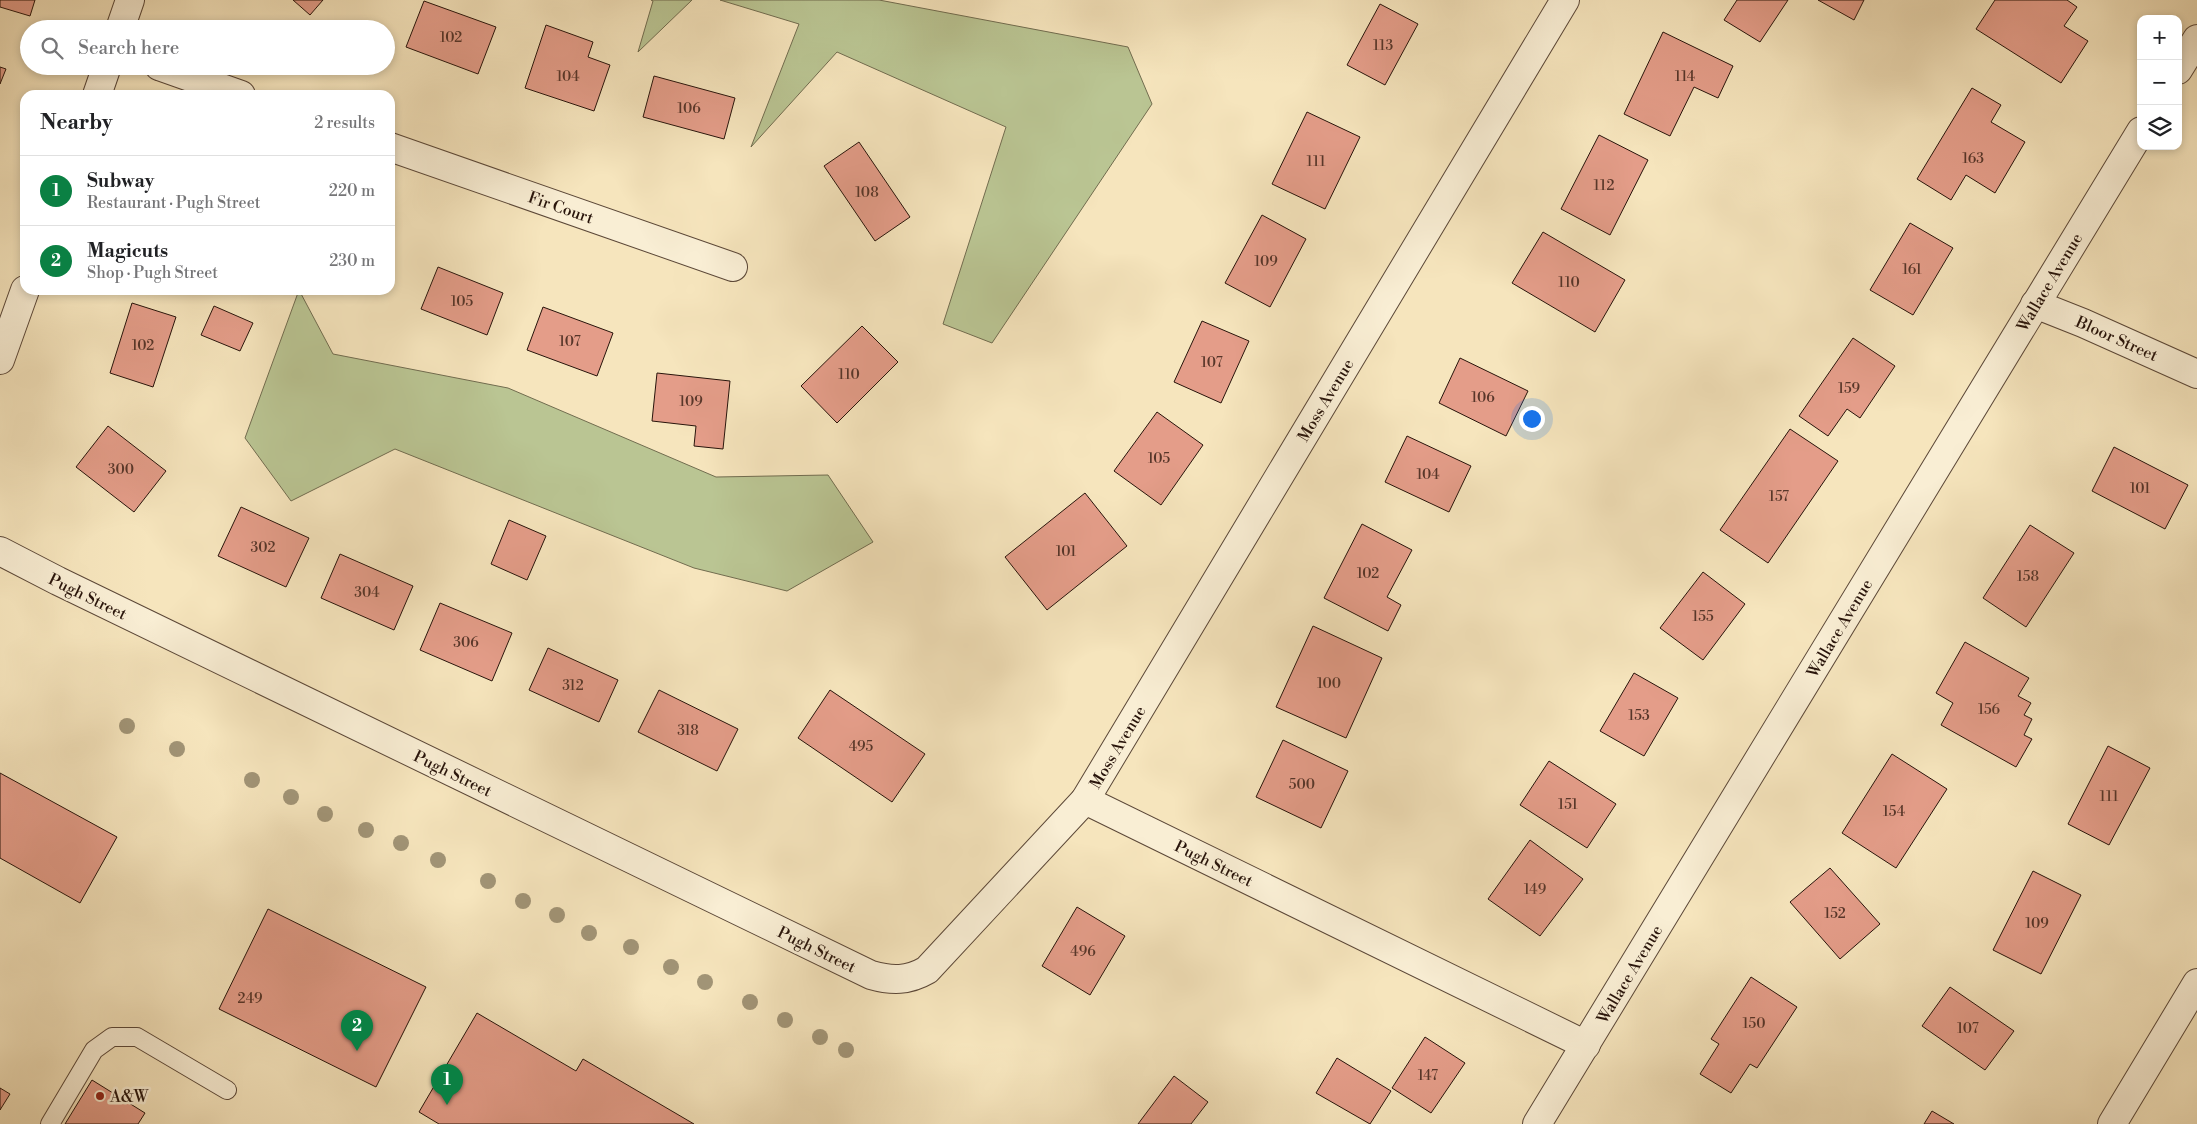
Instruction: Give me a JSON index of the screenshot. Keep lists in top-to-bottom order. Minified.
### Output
{"streets":{"street":["Fir Court","Wallace Avenue","Bloor Street","Moss Avenue","Pugh Street"]},"crossings":[["Wallace Avenue","Bloor Street"],["Wallace Avenue","Pugh Street"],["Moss Avenue","Pugh Street"]],"places":["A&W"],"house_numbers":["102","113","104","114","106","163","111","112","108","109","161","110","105","107","102","107","110","159","106","109","105","300","104","101","157","302","101","102","158","304","155","306","100","312","156","153","318","495","500","111","151","154","149","152","109","496","249","150","107","147"],"page":{"map_buttons":["+","−"],"search":"Search here","heading":["Nearby","2 results"],"list":[{"mark":"1","name":"Subway","note":"Restaurant · Pugh Street","value":"220 m"},{"mark":"2","name":"Magicuts","note":"Shop · Pugh Street","value":"230 m"}],"pins":["2","1"]}}
